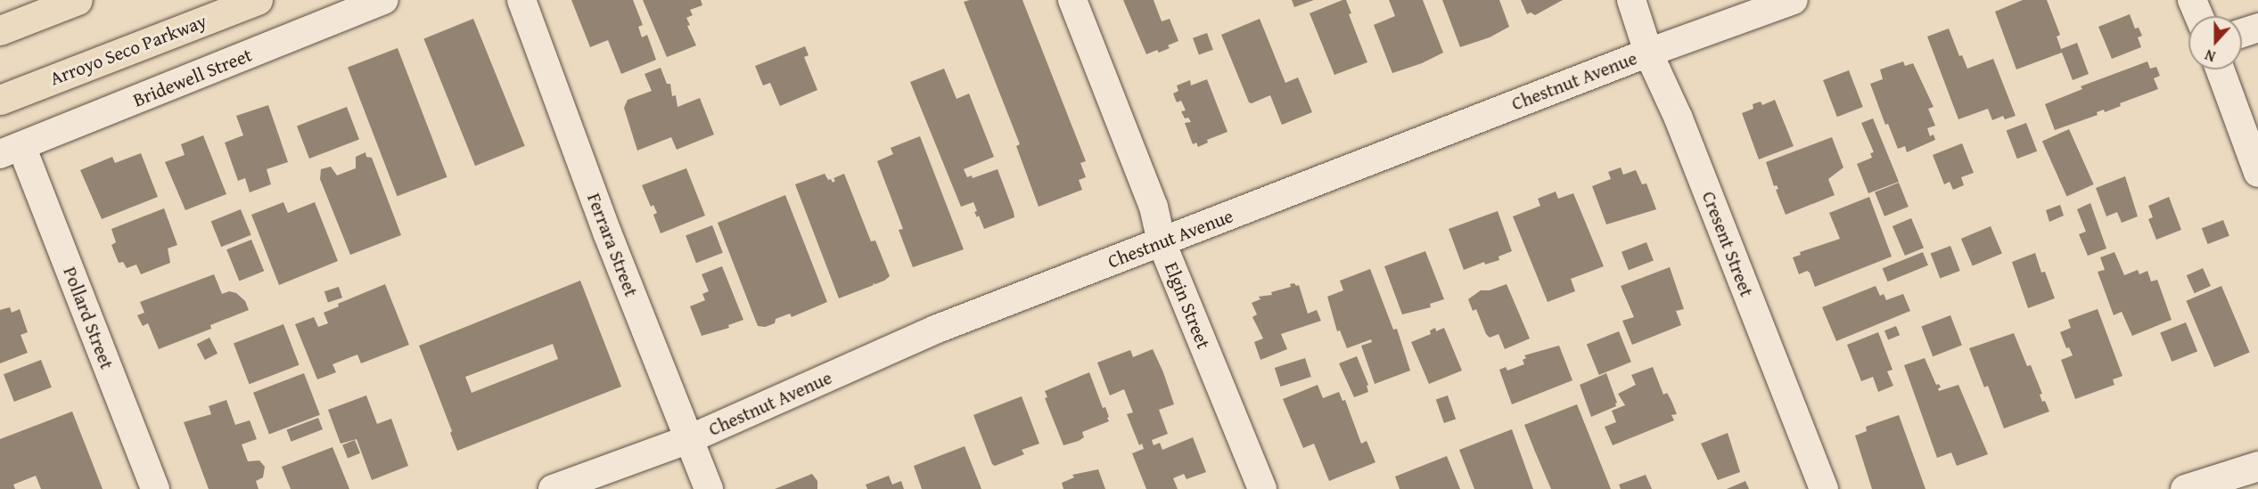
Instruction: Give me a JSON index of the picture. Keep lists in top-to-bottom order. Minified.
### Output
{"streets":{"highway":["Arroyo Seco Parkway"],"street":["Bridewell Street","Chestnut Avenue","Cresent Street","Ferrara Street","Elgin Street","Pollard Street"]},"crossings":[["Bridewell Street","Pollard Street"],["Chestnut Avenue","Cresent Street"],["Chestnut Avenue","Ferrara Street"],["Chestnut Avenue","Elgin Street"]],"north":"bottom"}
